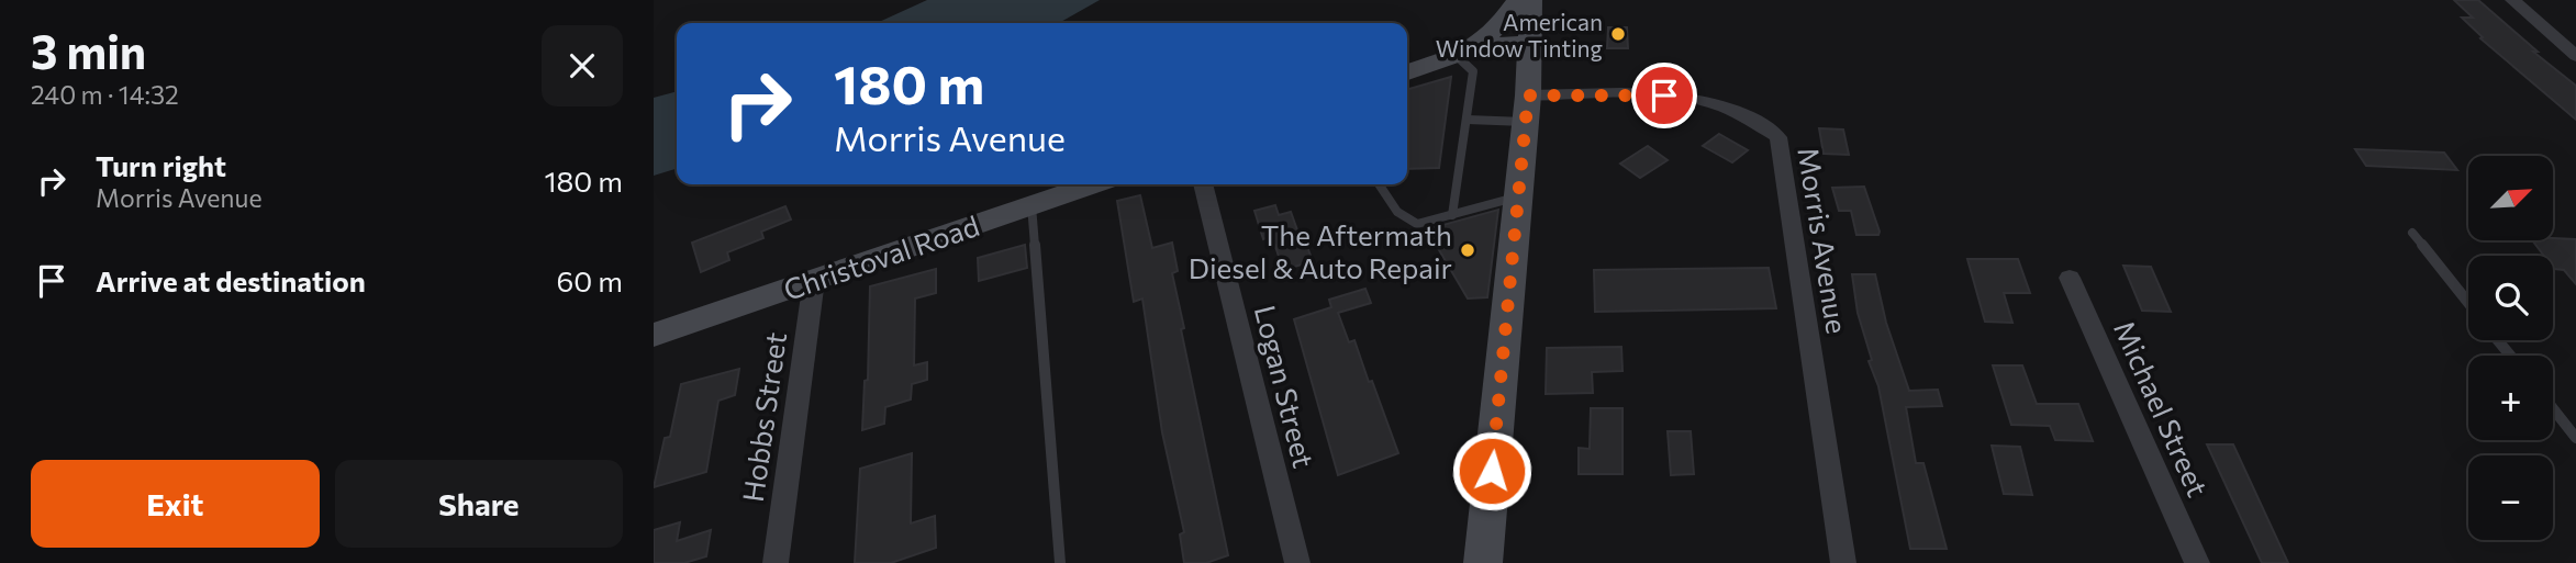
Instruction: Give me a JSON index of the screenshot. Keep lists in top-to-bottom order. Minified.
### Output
{"streets":{"main road":["Christoval Road"],"street":["Morris Avenue","Logan Street","Michael Street","Hobbs Street"]},"crossings":[["Christoval Road","Hobbs Street"]],"places":["American Window Tinting","The Aftermath Diesel & Auto Repair"],"north":"top right","page":{"heading":["3 min","240 m · 14:32"],"turn":["180 m","Morris Avenue"],"list":[{"name":"Turn right","note":"Morris Avenue","value":"180 m"},{"name":"Arrive at destination","value":"60 m"}],"map_buttons":["+","−"],"buttons":["Exit","Share"]}}
